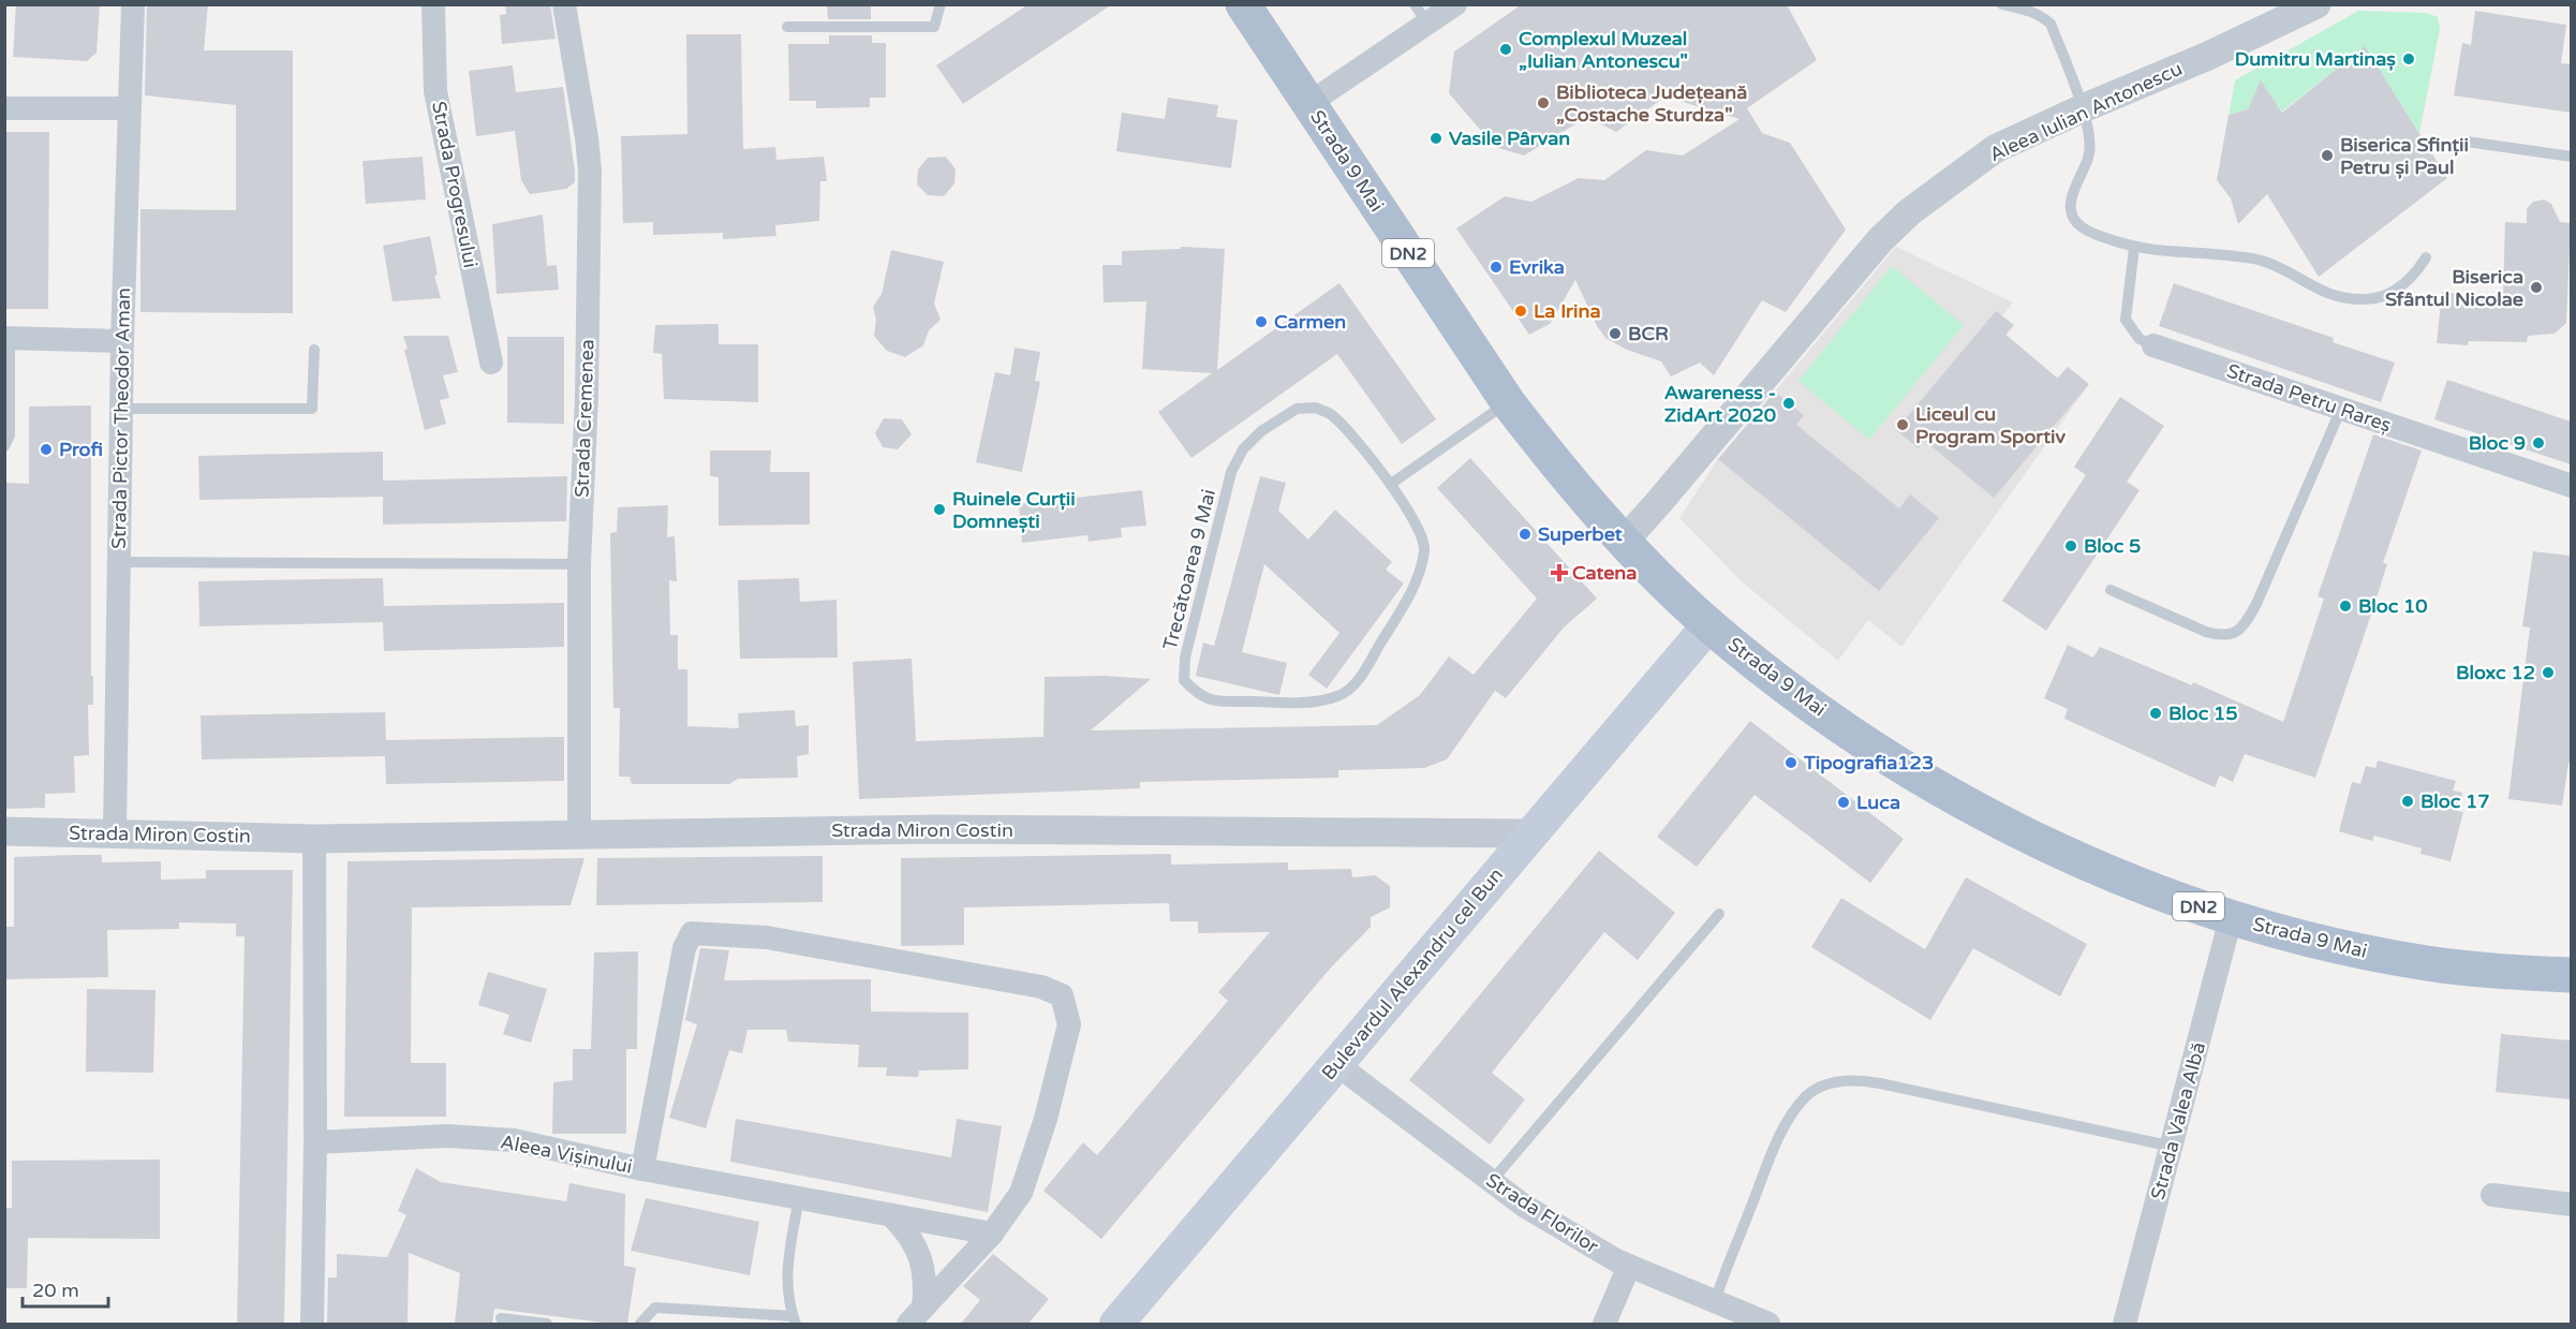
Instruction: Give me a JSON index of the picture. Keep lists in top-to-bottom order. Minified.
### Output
{"streets":{"main road":["Strada 9 Mai","DN2","Bulevardul Alexandru cel Bun"],"street":["Aleea Iulian Antonescu","Strada Progresului","Strada Petru Rareș","Strada Pictor Theodor Aman","Strada Cremenea","Strada Miron Costin","Strada Valea Albă","Aleea Vișinului","Strada Florilor"],"lane":["Trecătoarea 9 Mai"]},"crossings":[["Aleea Iulian Antonescu","Strada 9 Mai"],["Strada 9 Mai","Bulevardul Alexandru cel Bun"],["Strada 9 Mai","Strada Valea Albă"],["Strada Pictor Theodor Aman","Strada Miron Costin"],["Strada Cremenea","Strada Miron Costin"],["Strada Miron Costin","Bulevardul Alexandru cel Bun"],["Bulevardul Alexandru cel Bun","Strada Florilor"]],"places":{"other":["Complexul Muzeal „Iulian Antonescu\"","Dumitru Martinaș","Biblioteca Județeană „Costache Sturdza\"","Vasile Pârvan","Biserica Sfinții Petru și Paul","Evrika","Biserica Sfântul Nicolae","La Irina","Carmen","BCR","Awareness - ZidArt 2020","Liceul cu Program Sportiv","Bloc 9","Profi","Ruinele Curții Domnești","Superbet","Bloc 5","Bloc 10","Bloxc 12","Bloc 15","Tipografia123","Bloc 17","Luca"],"health":["Catena"]},"scale_bar":"20 m"}
